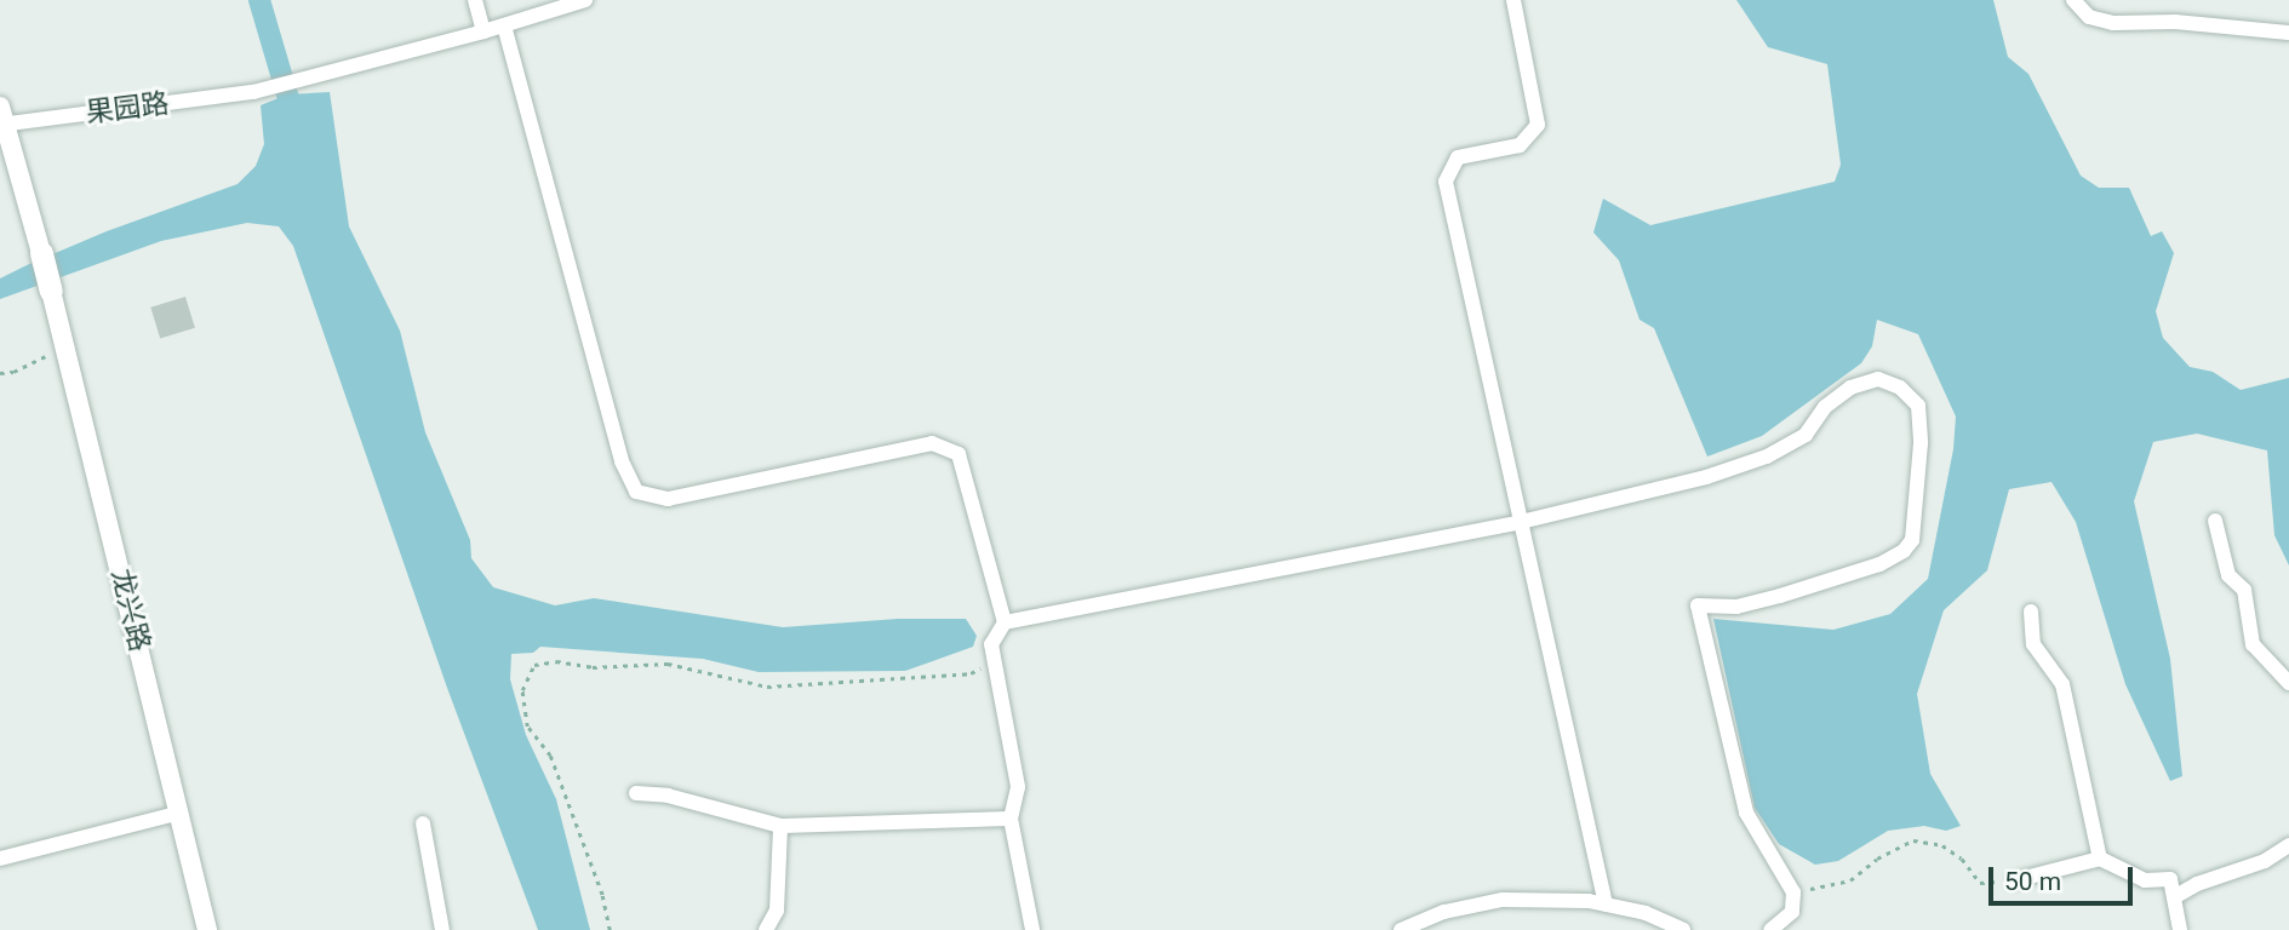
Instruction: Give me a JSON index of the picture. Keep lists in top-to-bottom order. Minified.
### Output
{"streets":{"street":["果园路","龙兴路"]},"scale_bar":"50 m"}
